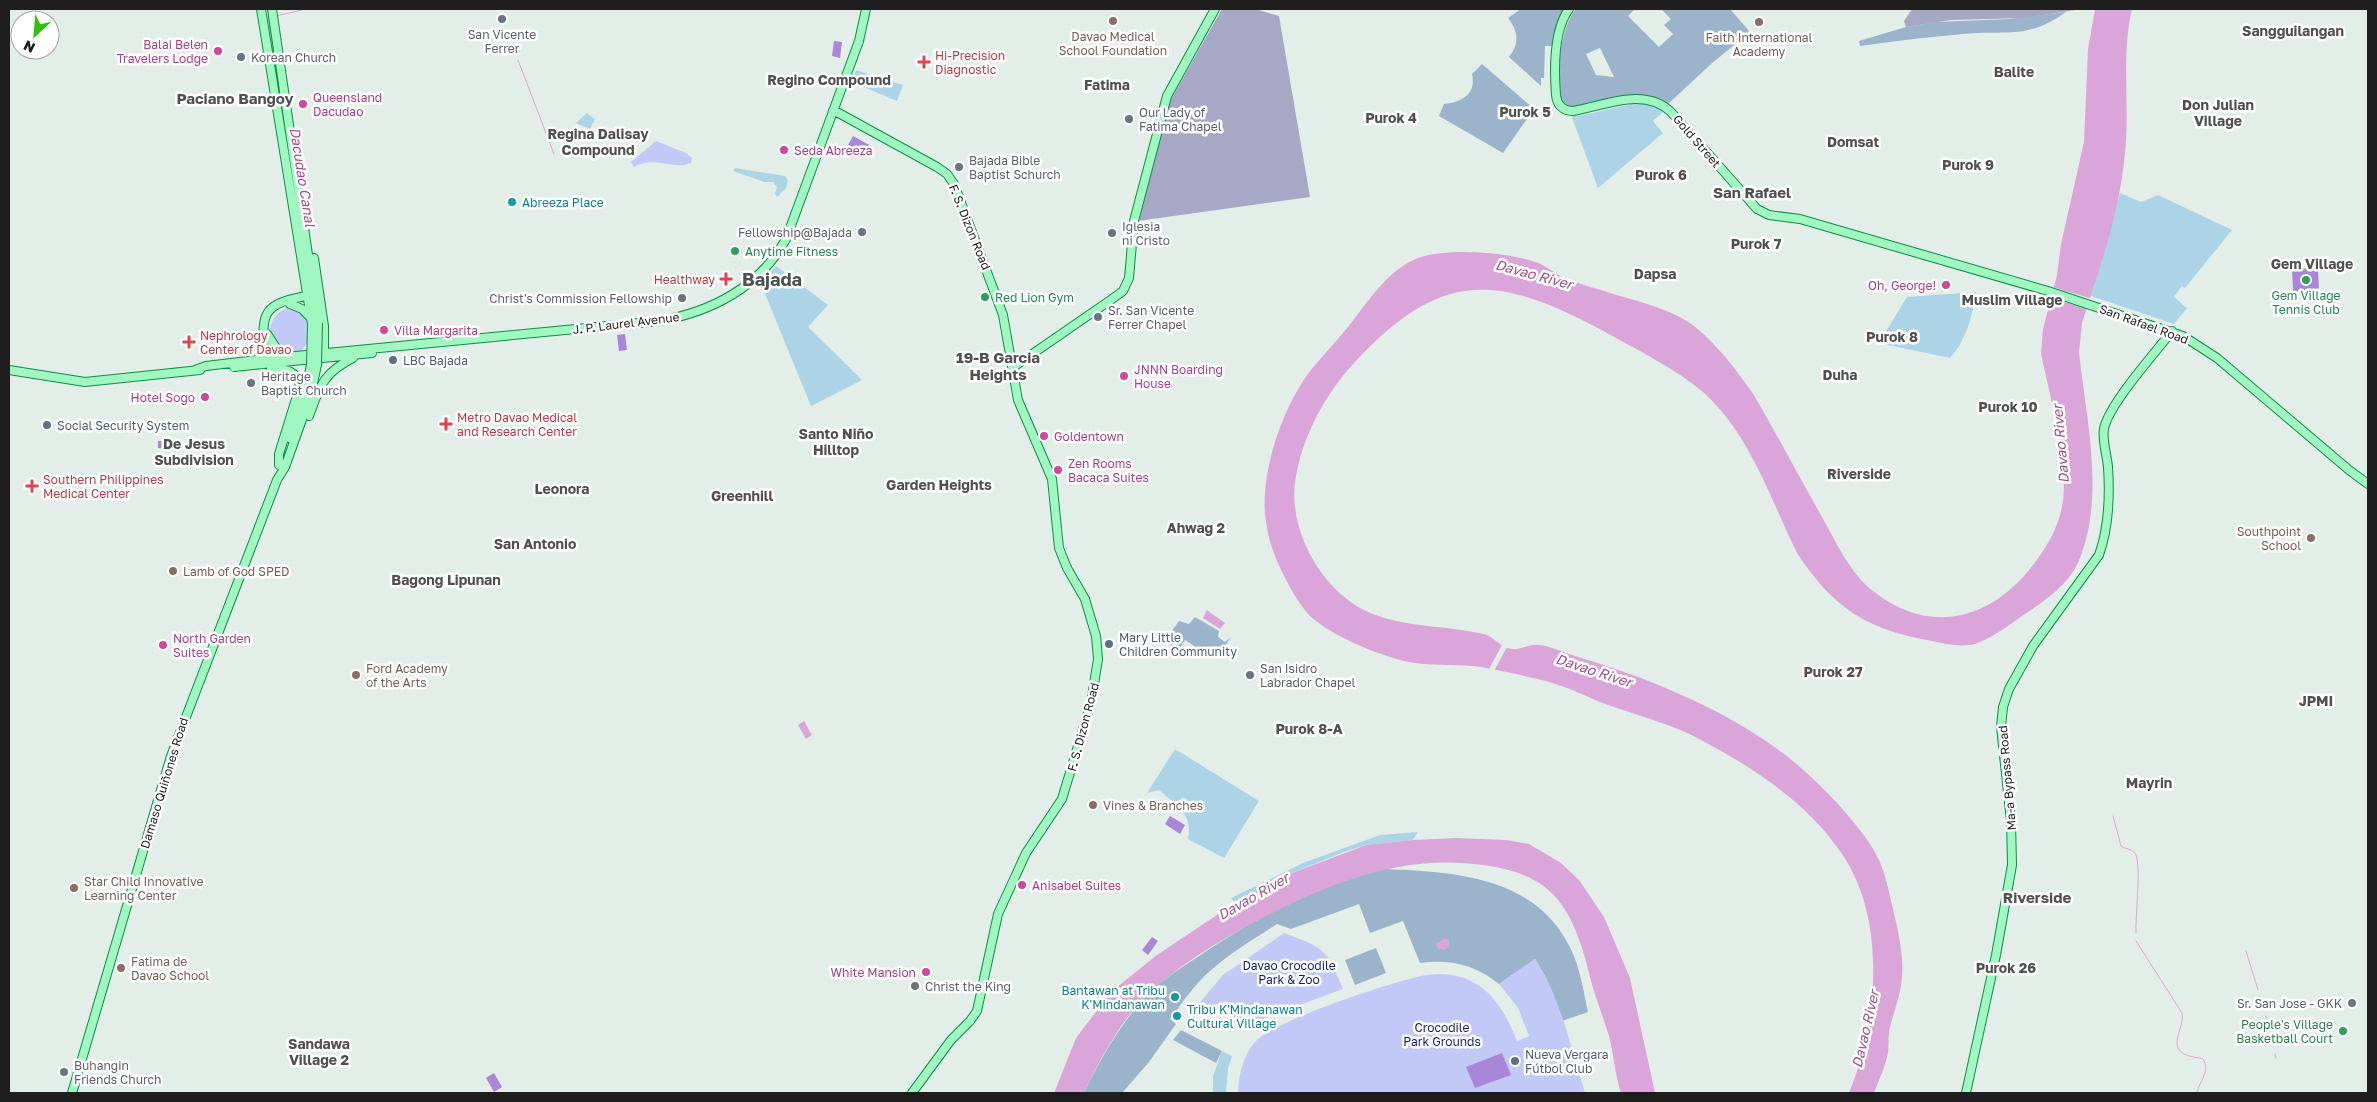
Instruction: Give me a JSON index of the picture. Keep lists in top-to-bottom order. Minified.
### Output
{"streets":{"main road":["Gold Street","F. S. Dizon Road","J. P. Laurel Avenue","San Rafael Road","Ma-a Bypass Road","Damaso Quiñones Road"]},"crossings":[["Gold Street","San Rafael Road"],["F. S. Dizon Road","J. P. Laurel Avenue"],["San Rafael Road","Ma-a Bypass Road"]],"districts":["Sangguilangan","Balite","Regino Compound","Fatima","Paciano Bangoy","Don Julian Village","Purok 5","Purok 4","Regina Dalisay Compound","Domsat","Purok 9","Purok 6","San Rafael","Purok 7","Gem Village","Dapsa","Bajada","Muslim Village","Purok 8","19-B Garcia Heights","Duha","Purok 10","Santo Niño Hilltop","De Jesus Subdivision","Riverside","Garden Heights","Leonora","Greenhill","Ahwag 2","San Antonio","Bagong Lipunan","Purok 27","JPMI","Purok 8-A","Mayrin","Riverside","Purok 26","Sandawa Village 2"],"water":["Dacudao Canal","Davao River"],"parks":["Davao Crocodile Park & Zoo","Crocodile Park Grounds"],"places":{"other":["San Vicente Ferrer","Davao Medical School Foundation","Faith International Academy","Balai Belen Travelers Lodge","Korean Church","Queensland Dacudao","Our Lady of Fatima Chapel","Seda Abreeza","Bajada Bible Baptist Schurch","Abreeza Place","Fellowship@Bajada","Iglesia ni Cristo","Anytime Fitness","Gem Village Tennis Club","Oh, George!","Red Lion Gym","Christ's Commission Fellowship","Sr. San Vicente Ferrer Chapel","Villa Margarita","LBC Bajada","JNNN Boarding House","Heritage Baptist Church","Hotel Sogo","Social Security System","Goldentown","Zen Rooms Bacaca Suites","Southpoint School","Lamb of God SPED","Mary Little Children Community","North Garden Suites","Ford Academy of the Arts","San Isidro Labrador Chapel","Vines & Branches","Anisabel Suites","Star Child Innovative Learning Center","Fatima de Davao School","White Mansion","Christ the King","Bantawan at Tribu K'Mindanawan","Sr. San Jose - GKK","Tribu K'Mindanawan Cultural Village","People's Village Basketball Court","Nueva Vergara Fútbol Club","Buhangin Friends Church"],"health":["Hi-Precision Diagnostic","Healthway","Nephrology Center of Davao","Metro Davao Medical and Research Center","Southern Philippines Medical Center"]},"north":"bottom left"}
